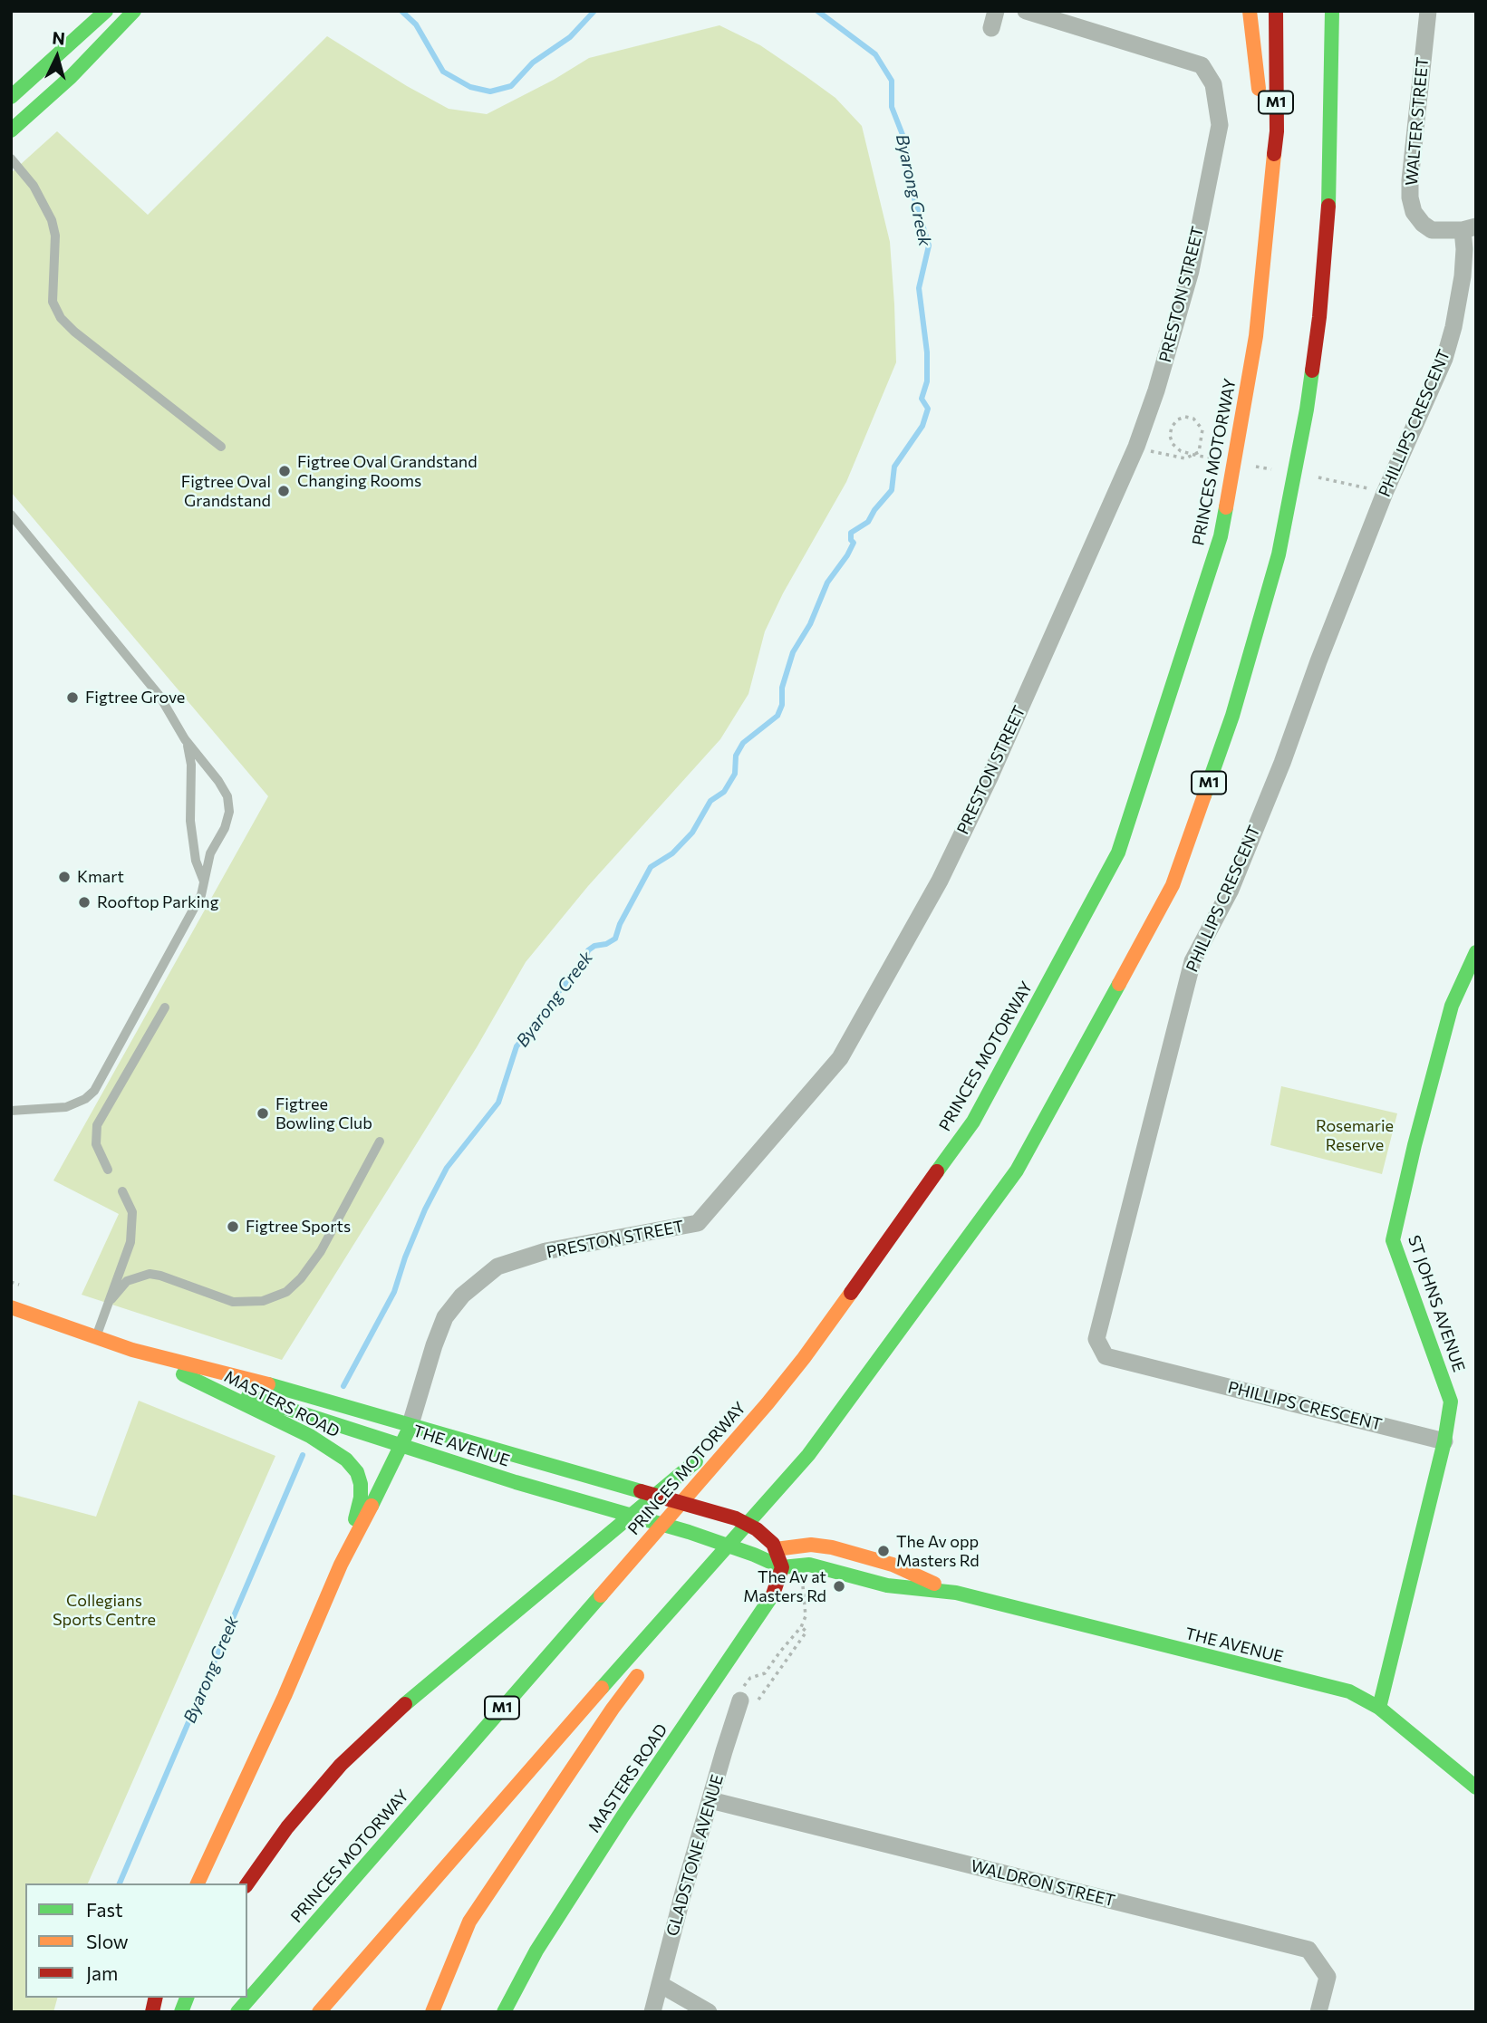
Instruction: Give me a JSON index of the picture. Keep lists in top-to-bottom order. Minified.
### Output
{"streets":{"main road":["M1","PRINCES MOTORWAY","ST JOHNS AVENUE","MASTERS ROAD","THE AVENUE"],"street":["WALTER STREET","PRESTON STREET","PHILLIPS CRESCENT","GLADSTONE AVENUE","WALDRON STREET"]},"crossings":[["WALTER STREET","PHILLIPS CRESCENT"],["PRESTON STREET","MASTERS ROAD"],["PRESTON STREET","THE AVENUE"],["PHILLIPS CRESCENT","ST JOHNS AVENUE"],["ST JOHNS AVENUE","THE AVENUE"],["MASTERS ROAD","THE AVENUE"],["GLADSTONE AVENUE","WALDRON STREET"]],"water":["Byarong Creek"],"parks":["Rosemarie Reserve","Collegians Sports Centre"],"places":["Figtree Oval Grandstand Changing Rooms","Figtree Oval Grandstand","Figtree Grove","Kmart","Rooftop Parking","Figtree Bowling Club","Figtree Sports","The Av opp Masters Rd","The Av at Masters Rd"],"legend":["Fast","Slow","Jam"],"north":"top"}
